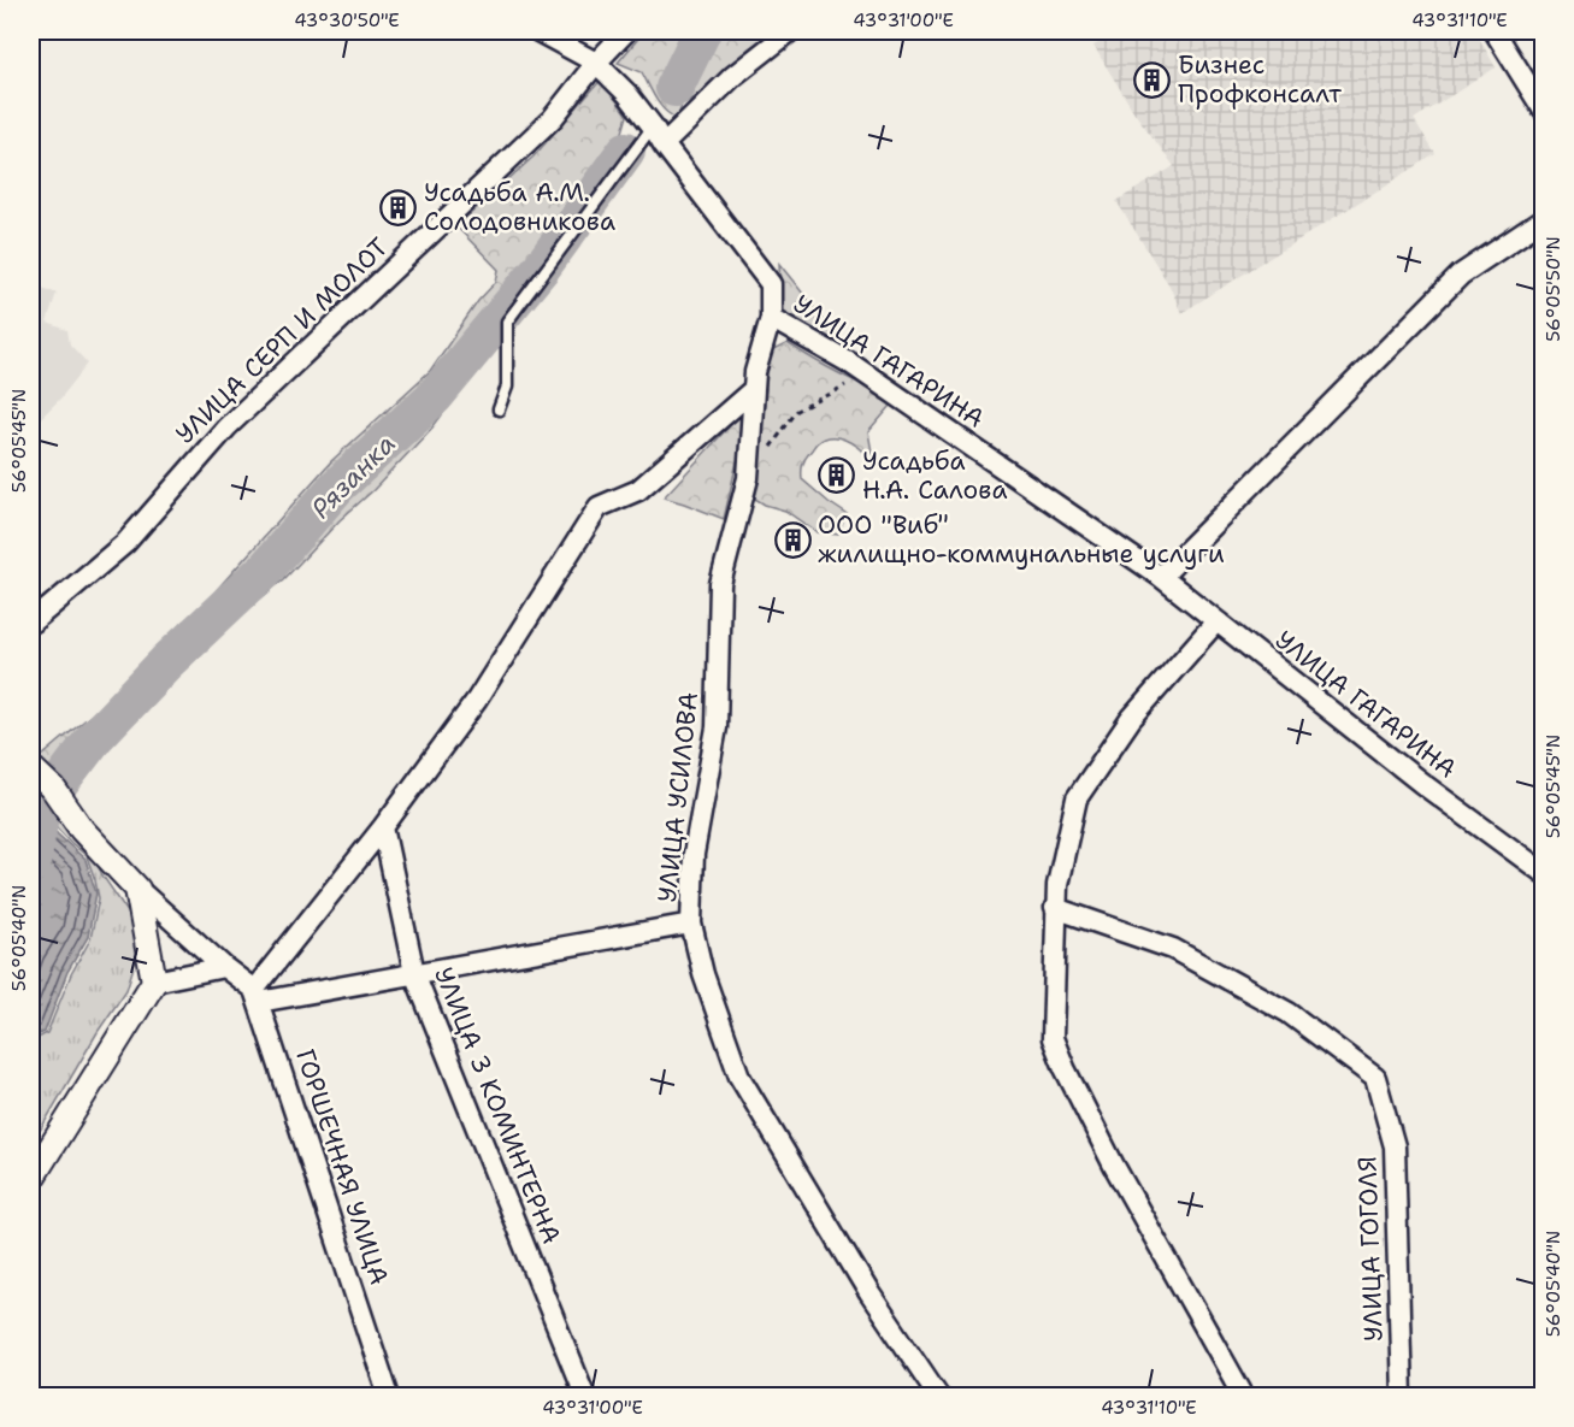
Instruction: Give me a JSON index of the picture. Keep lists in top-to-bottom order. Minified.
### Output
{"streets":{"street":["УЛИЦА СЕРП И МОЛОТ","УЛИЦА ГАГАРИНА","УЛИЦА УСИЛОВА","УЛИЦА 3 КОМИНТЕРНА","ГОРШЕЧНАЯ УЛИЦА","УЛИЦА ГОГОЛЯ"]},"crossings":[["УЛИЦА СЕРП И МОЛОТ","УЛИЦА ГАГАРИНА"],["УЛИЦА ГАГАРИНА","УЛИЦА УСИЛОВА"]],"water":["Рязанка"],"places":{"building":["Бизнес Профконсалт","Усадьба А.М. Солодовникова","Усадьба Н.А. Салова","ООО \"Виб\" жилищно-коммунальные услуги"]},"coordinates":["43°30'50\"E","43°31'00\"E","43°31'10\"E","56°05'50\"N","56°05'45\"N","56°05'40\"N"]}
